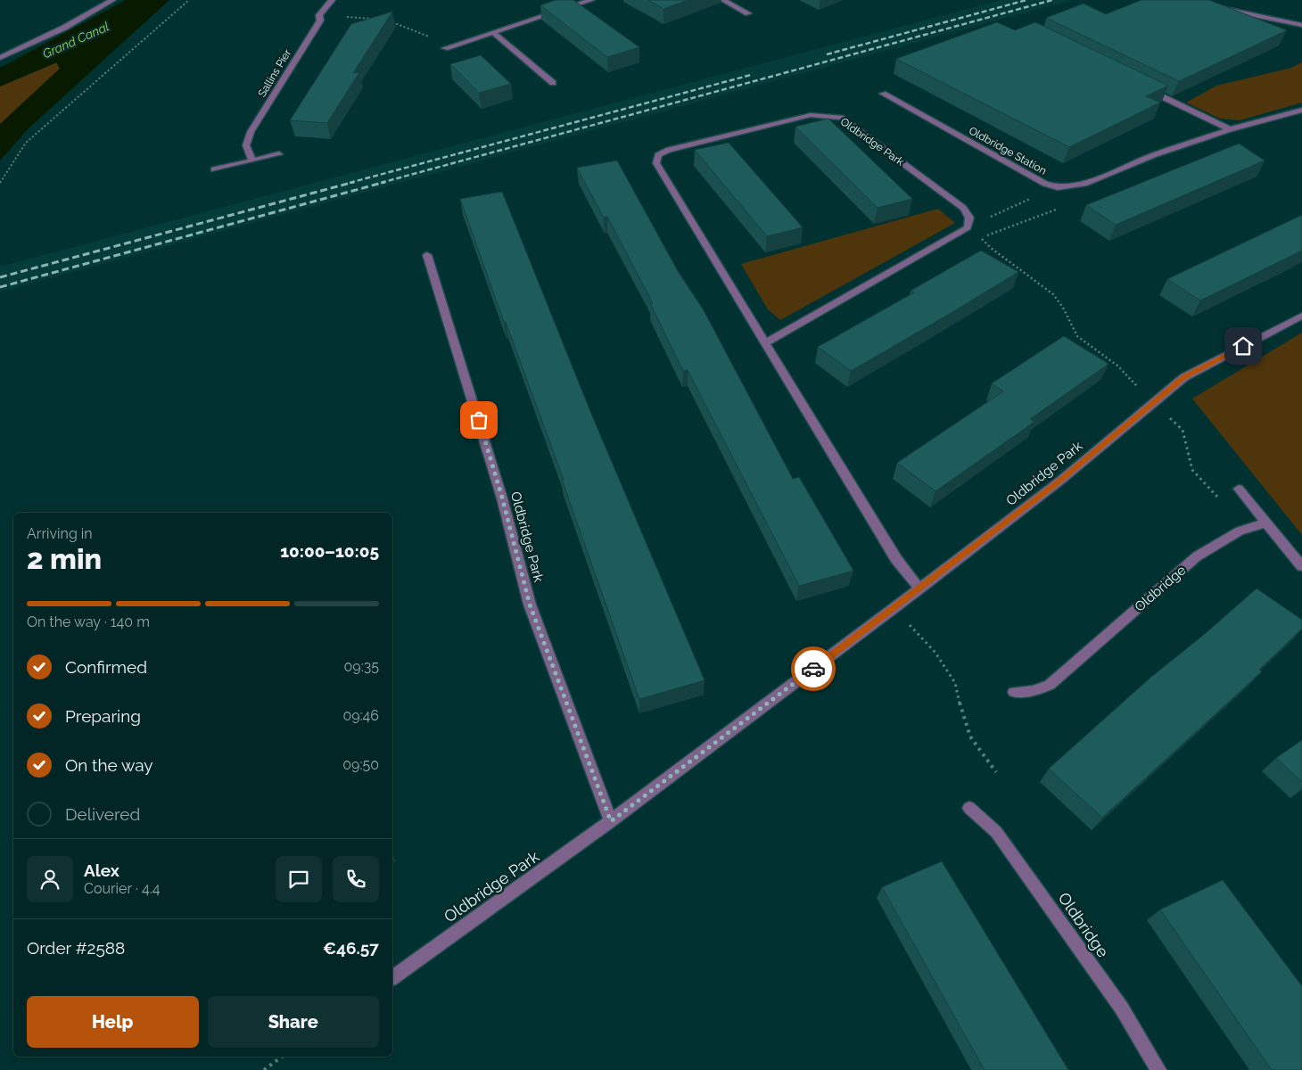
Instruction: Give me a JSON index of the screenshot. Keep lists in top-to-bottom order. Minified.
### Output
{"streets":{"street":["Sallins Pier","Oldbridge Park","Oldbridge Station","Oldbridge"]},"water":["Grand Canal"],"page":{"heading":["2 min","Arriving in","10:00–10:05"],"panel":["Alex","Courier · 4.4","Order #2588","€46.57"],"bar":"On the way · 140 m","list":[["Confirmed","09:35"],["Preparing","09:46"],["On the way","09:50"],"Delivered"],"buttons":["Help","Share"]}}
